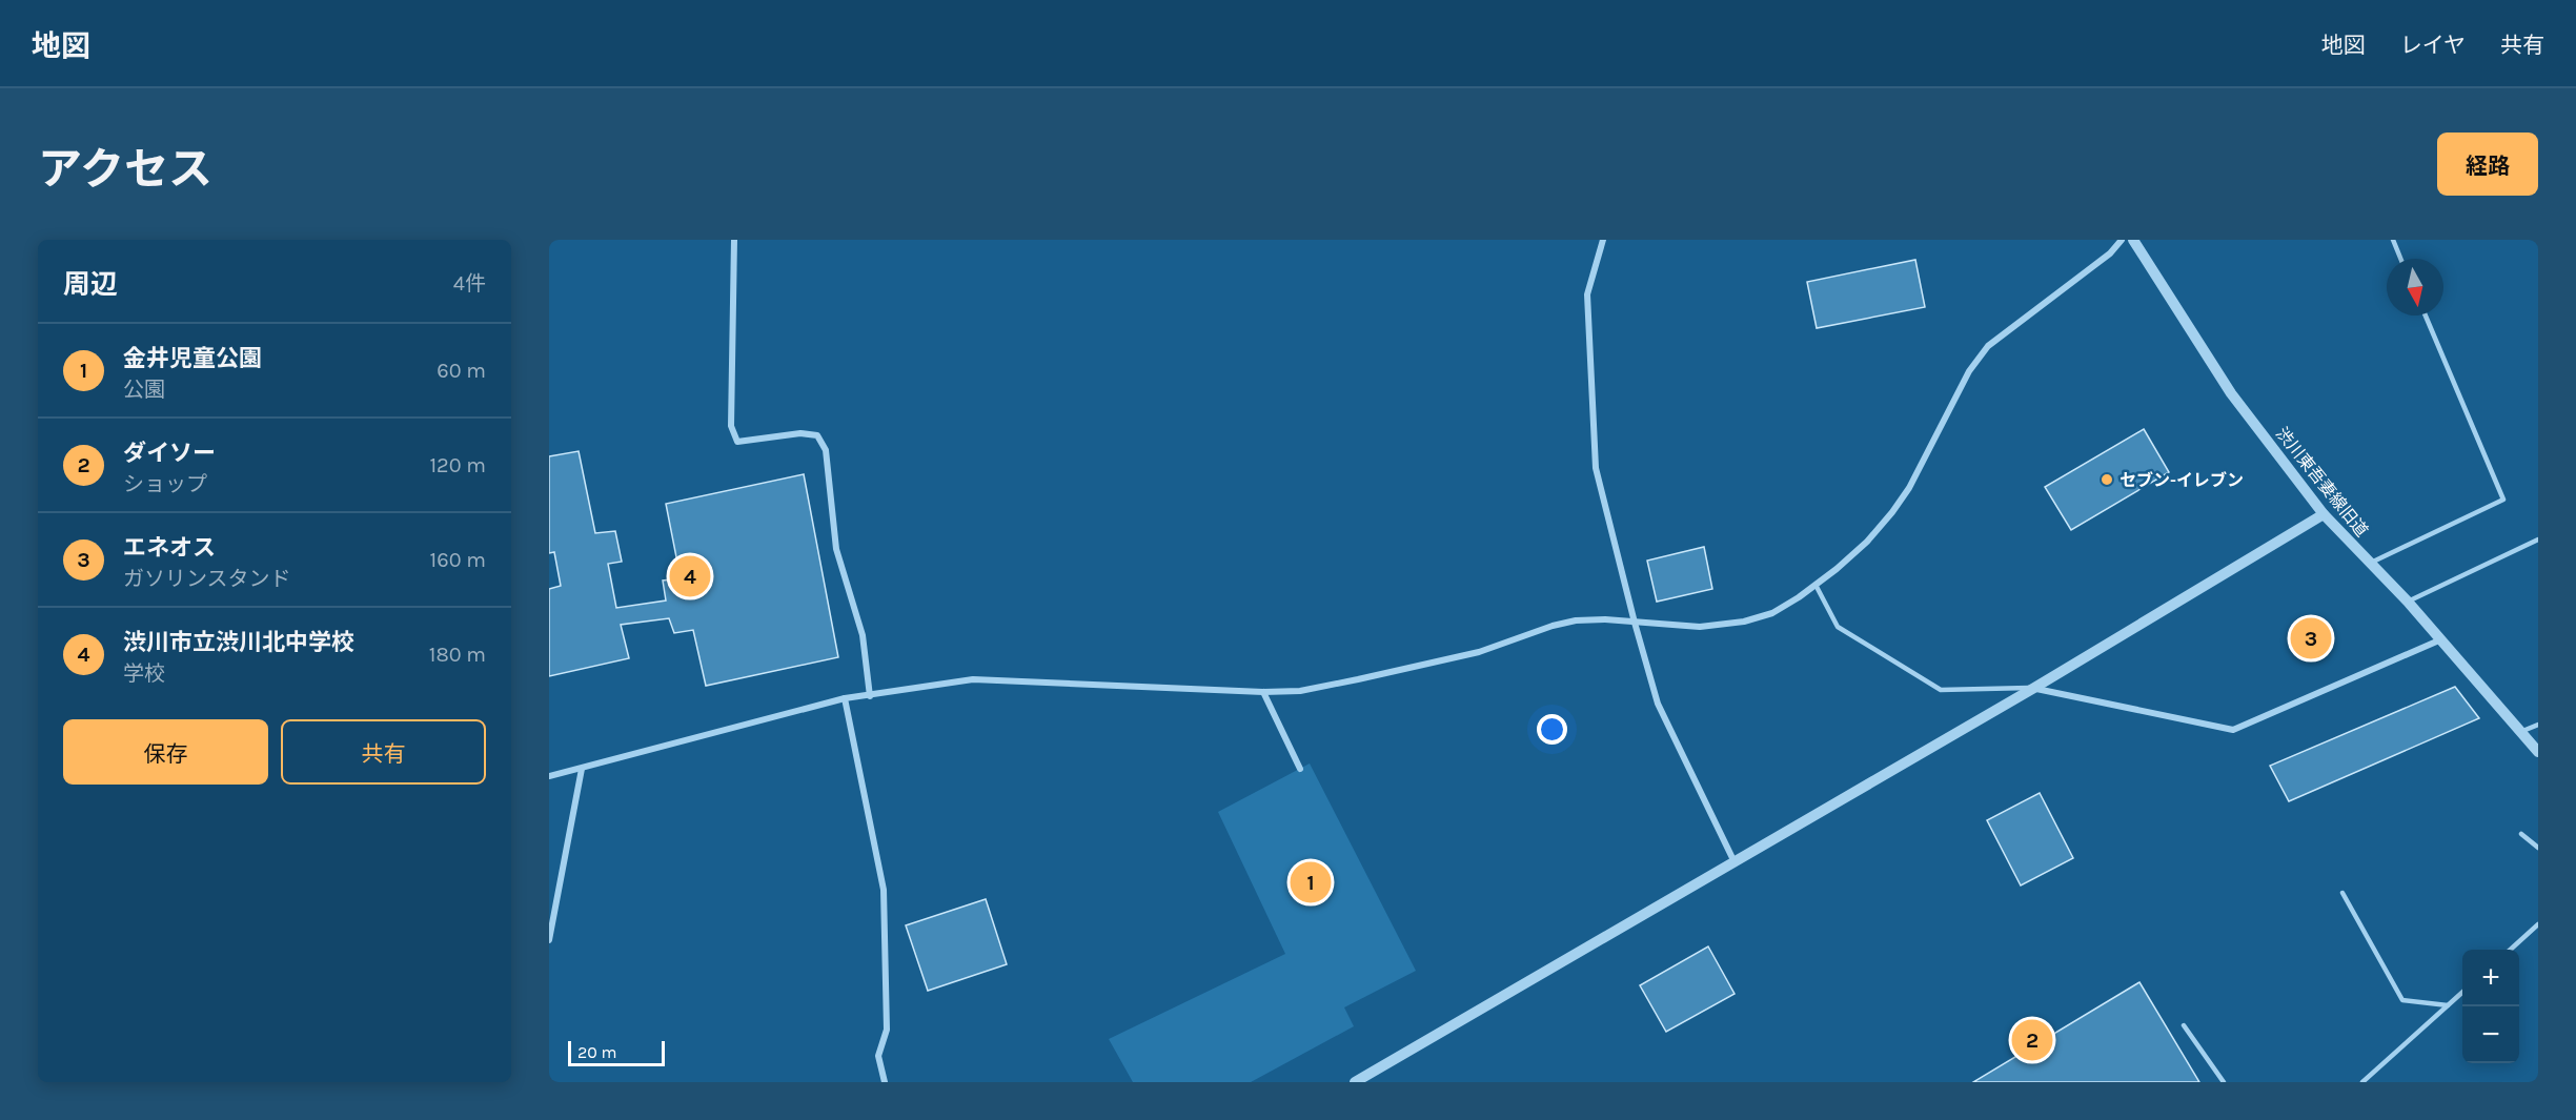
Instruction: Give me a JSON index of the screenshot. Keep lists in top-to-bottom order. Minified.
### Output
{"streets":{"street":["渋川東吾妻線旧道"]},"places":["セブン-イレブン"],"scale_bar":"20 m","north":"bottom","page":{"header":"地図","nav":["地図","レイヤ","共有"],"title":"アクセス","buttons":["経路",["保存","共有"]],"heading":["周辺","4件"],"list":[{"mark":"1","name":"金井児童公園","note":"公園","value":"60 m"},{"mark":"2","name":"ダイソー","note":"ショップ","value":"120 m"},{"mark":"3","name":"エネオス","note":"ガソリンスタンド","value":"160 m"},{"mark":"4","name":"渋川市立渋川北中学校","note":"学校","value":"180 m"}],"pins":["4","3","1","2"],"map_buttons":["+","−"],"scale":"20 m"}}
